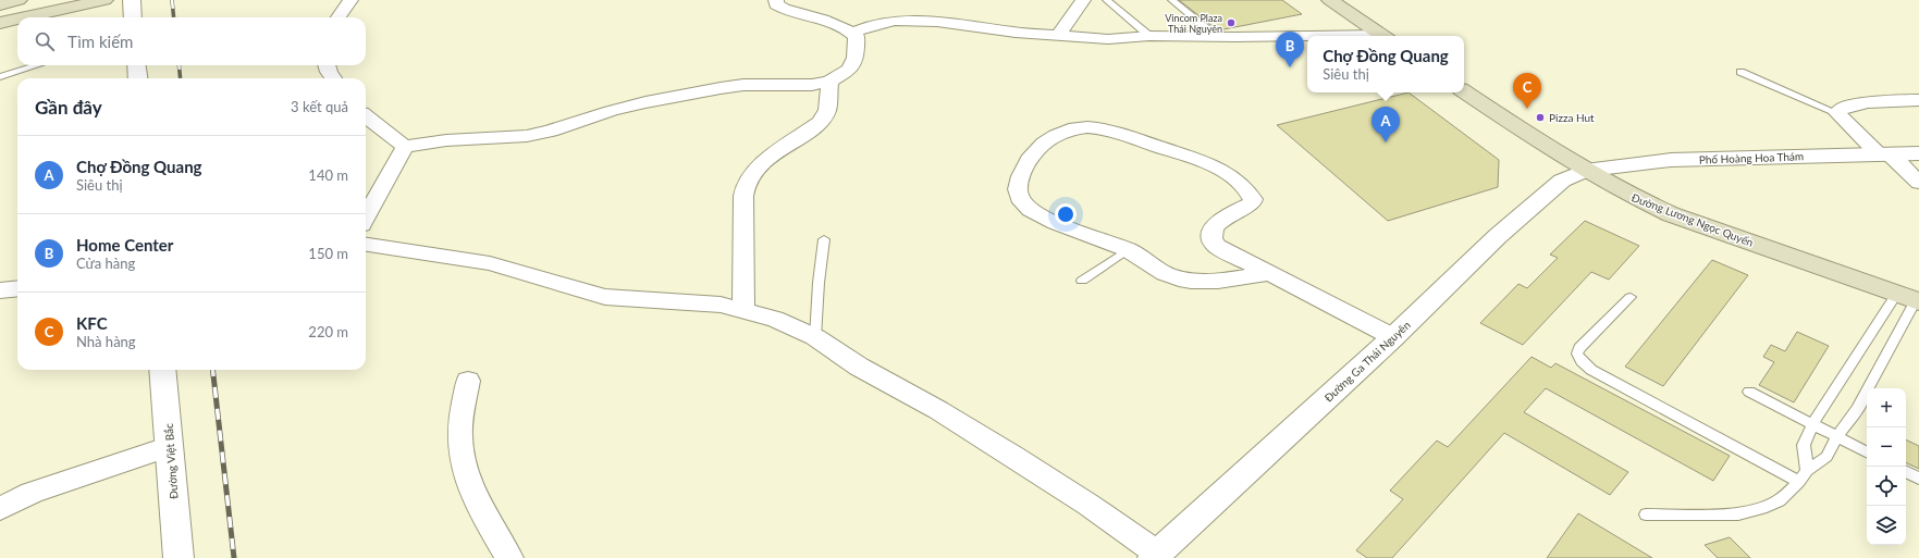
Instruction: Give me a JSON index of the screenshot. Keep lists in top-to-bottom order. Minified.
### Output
{"streets":{"main road":["Đường Lương Ngọc Quyến"],"street":["Phố Hoàng Hoa Thám","Đường Ga Thái Nguyên","Đường Việt Bắc"]},"crossings":[["Phố Hoàng Hoa Thám","Đường Lương Ngọc Quyến"],["Phố Hoàng Hoa Thám","Đường Ga Thái Nguyên"],["Đường Lương Ngọc Quyến","Đường Ga Thái Nguyên"]],"places":["Vincom Plaza Thái Nguyên","Pizza Hut"],"page":{"search":"Tìm kiếm","pins":["B","C","A"],"popup":["Chợ Đồng Quang","Siêu thị"],"heading":["Gần đây","3 kết quả"],"list":[{"mark":"A","name":"Chợ Đồng Quang","note":"Siêu thị","value":"140 m"},{"mark":"B","name":"Home Center","note":"Cửa hàng","value":"150 m"},{"mark":"C","name":"KFC","note":"Nhà hàng","value":"220 m"}],"map_buttons":["+","−"]}}
